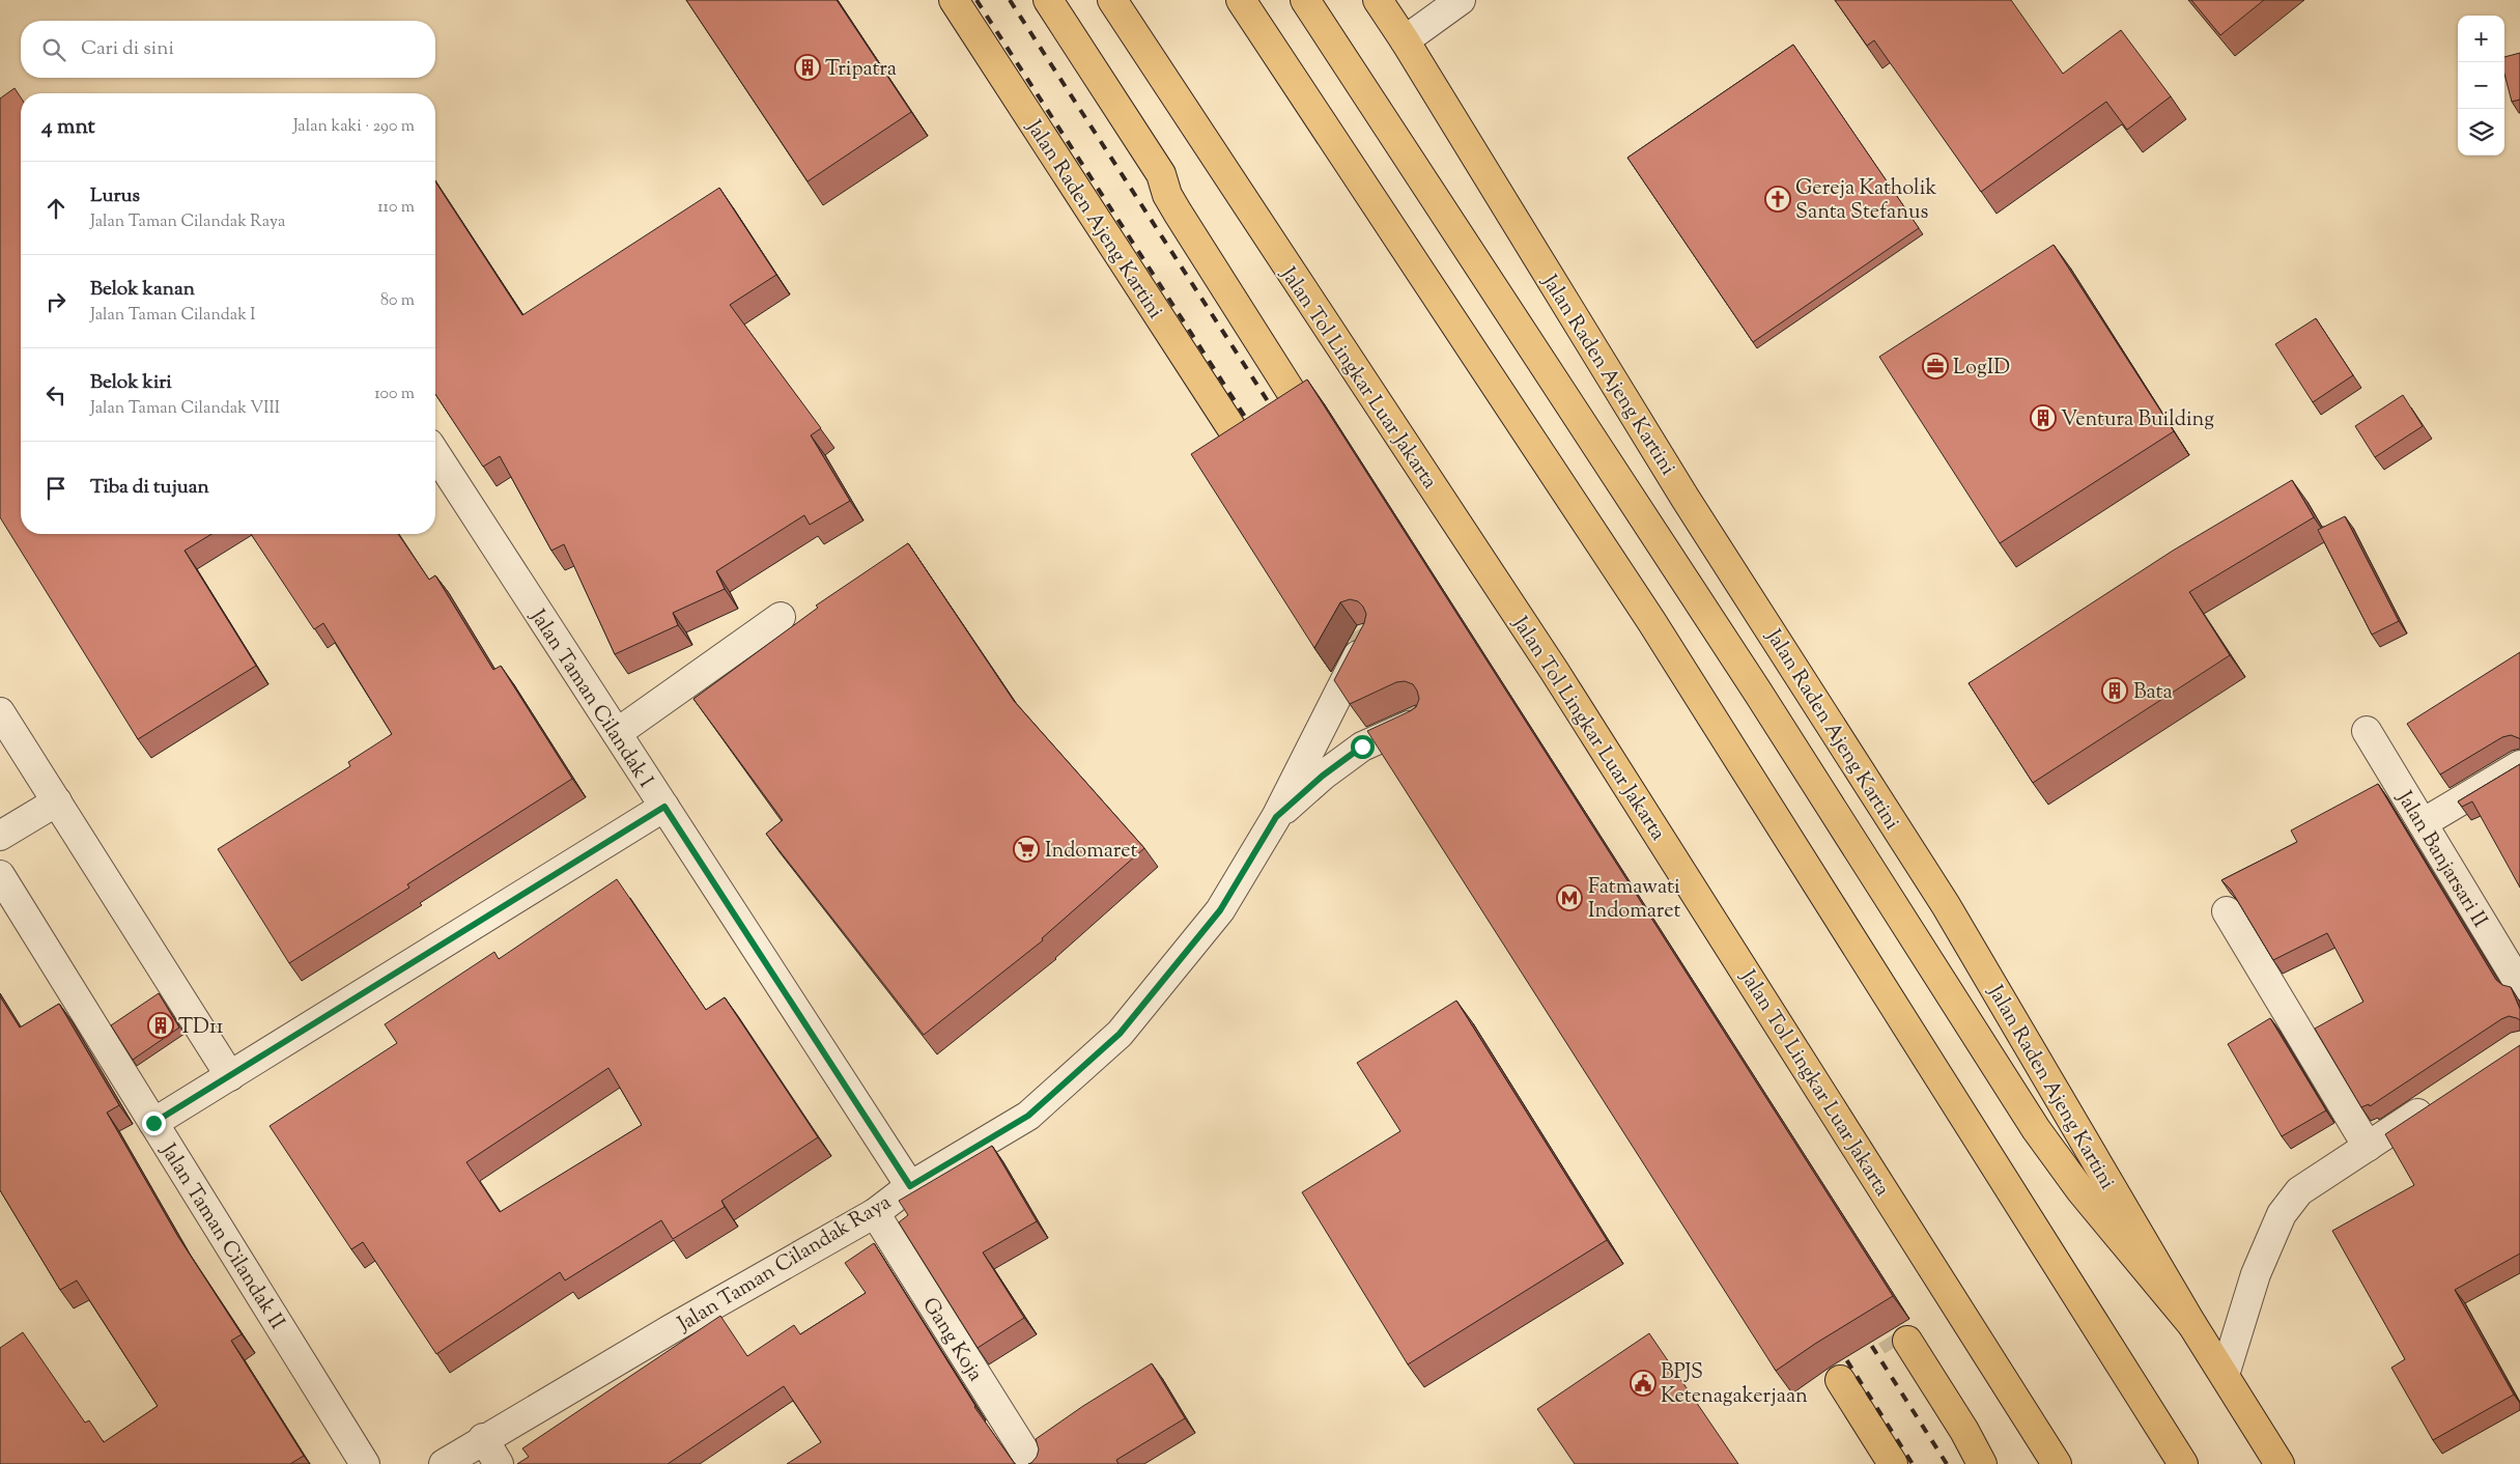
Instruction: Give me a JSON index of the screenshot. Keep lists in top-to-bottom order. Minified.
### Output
{"streets":{"highway":["Jalan Raden Ajeng Kartini","Jalan Tol Lingkar Luar Jakarta"],"street":["Jalan Taman Cilandak I","Jalan Banjarsari II","Jalan Taman Cilandak II","Jalan Taman Cilandak Raya","Gang Koja"]},"crossings":[["Jalan Taman Cilandak I","Jalan Taman Cilandak Raya"],["Jalan Taman Cilandak Raya","Gang Koja"]],"places":{"building":["Tripatra","Ventura Building","Bata","TD11"],"church":["Gereja Katholik Santa Stefanus"],"office":["LogID"],"supermarket":["Indomaret"],"metro station":["Fatmawati Indomaret"],"public building":["BPJS Ketenagakerjaan"]},"page":{"map_buttons":["+","−"],"search":"Cari di sini","heading":["4 mnt","Jalan kaki · 290 m"],"list":[["Lurus","Jalan Taman Cilandak Raya","110 m"],["Belok kanan","Jalan Taman Cilandak I","80 m"],["Belok kiri","Jalan Taman Cilandak VIII","100 m"],"Tiba di tujuan"]}}
